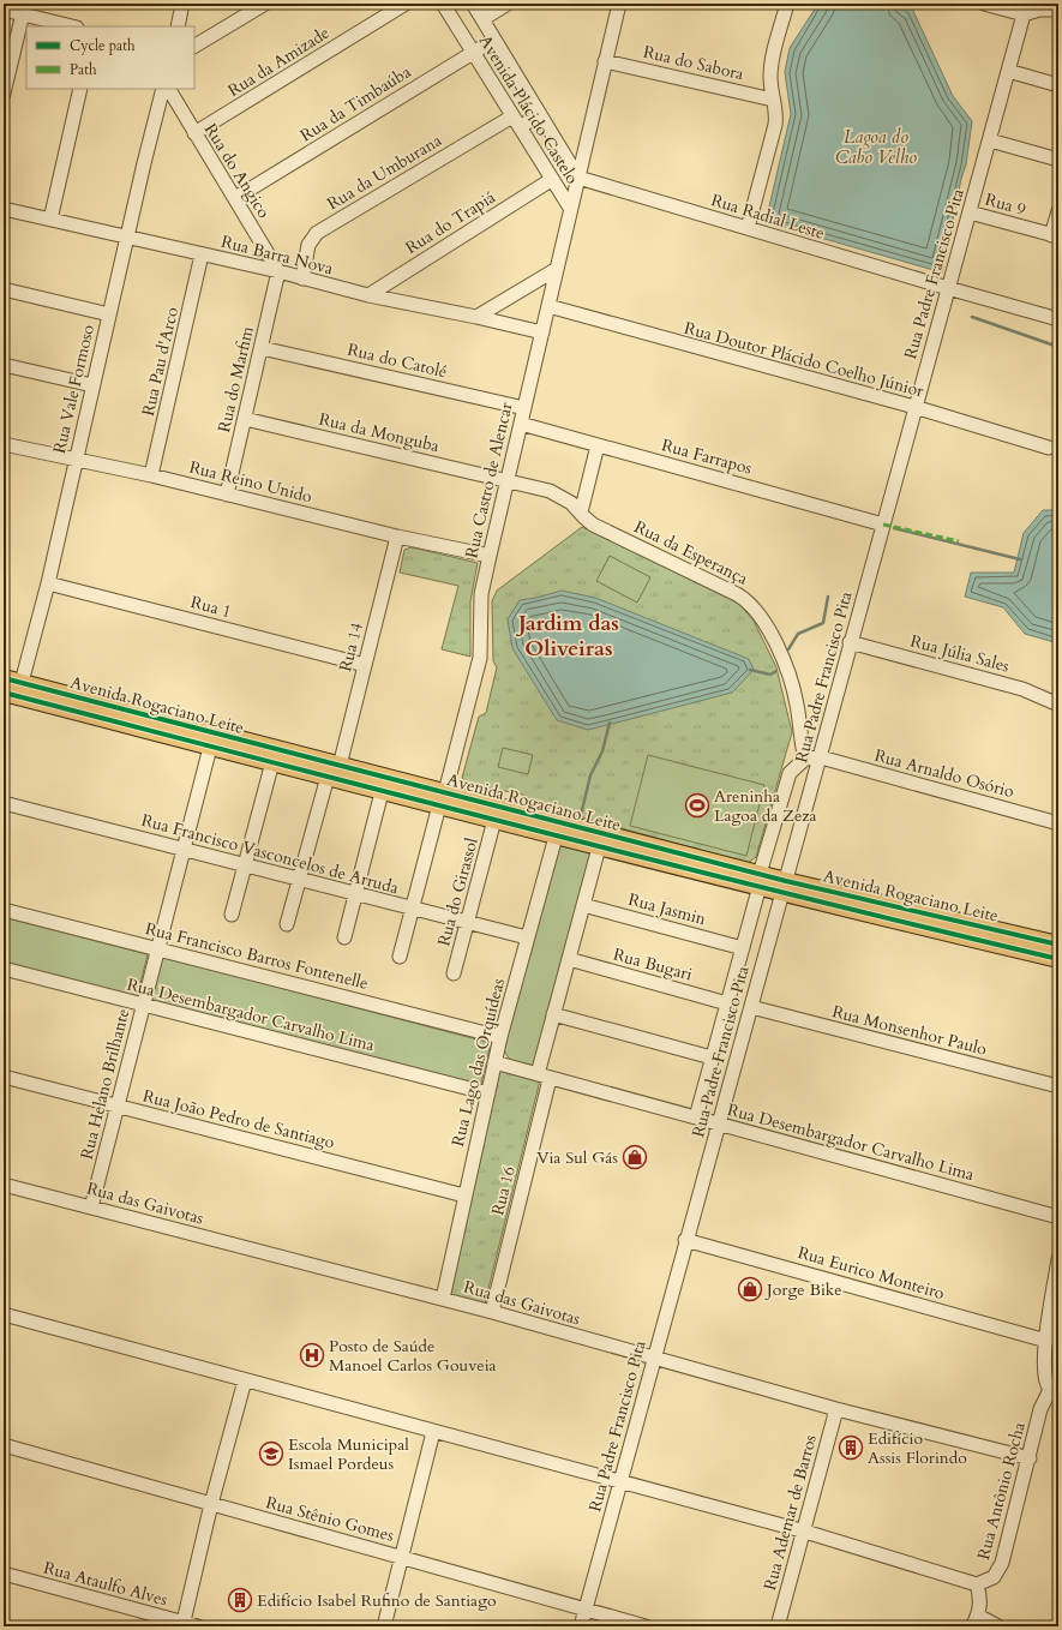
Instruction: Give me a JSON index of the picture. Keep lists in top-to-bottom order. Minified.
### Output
{"streets":{"main road":["Avenida Rogaciano Leite"],"street":["Rua da Amizade","Rua do Sabora","Rua da Timbaúba","Avenida Plácido Castelo","Rua do Angico","Rua da Umburana","Rua 9","Rua Radial Leste","Rua do Trapiá","Rua Barra Nova","Rua Padre Francisco Pita","Rua Doutor Plácido Coelho Júnior","Rua do Catolé","Rua Pau d'Arco","Rua do Marfim","Rua Vale Formoso","Rua da Monguba","Rua Farrapos","Rua Castro de Alencar","Rua Reino Unido","Rua da Esperança","Rua 1","Rua 14","Rua Júlia Sales","Rua Arnaldo Osório","Rua Francisco Vasconcelos de Arruda","Rua do Girassol","Rua Jasmin","Rua Francisco Barros Fontenelle","Rua Bugari","Rua Desembargador Carvalho Lima","Rua Monsenhor Paulo","Rua Lago das Orquídeas","Rua Helano Brilhante","Rua João Pedro de Santiago","Rua 16","Rua das Gaivotas","Rua Eurico Monteiro","Rua Antônio Rocha","Rua Ademar de Barros","Rua Stênio Gomes","Rua Ataulfo Alves"]},"crossings":[["Rua da Amizade","Rua do Angico"],["Rua do Sabora","Rua Castro de Alencar"],["Rua da Timbaúba","Avenida Plácido Castelo"],["Rua da Timbaúba","Rua do Angico"],["Avenida Plácido Castelo","Rua da Umburana"],["Avenida Plácido Castelo","Rua Radial Leste"],["Avenida Plácido Castelo","Rua do Trapiá"],["Avenida Plácido Castelo","Rua Castro de Alencar"],["Rua do Angico","Rua Barra Nova"],["Rua do Angico","Rua do Marfim"],["Rua da Umburana","Rua Barra Nova"],["Rua 9","Rua Padre Francisco Pita"],["Rua Radial Leste","Rua Padre Francisco Pita"],["Rua Radial Leste","Rua Castro de Alencar"],["Rua do Trapiá","Rua Barra Nova"],["Rua Barra Nova","Rua Pau d'Arco"],["Rua Barra Nova","Rua do Marfim"],["Rua Barra Nova","Rua Vale Formoso"],["Rua Barra Nova","Rua Castro de Alencar"],["Rua Padre Francisco Pita","Rua Doutor Plácido Coelho Júnior"],["Rua Padre Francisco Pita","Rua Farrapos"],["Rua Padre Francisco Pita","Rua da Esperança"],["Rua Padre Francisco Pita","Rua Júlia Sales"],["Rua Padre Francisco Pita","Avenida Rogaciano Leite"],["Rua Padre Francisco Pita","Rua Arnaldo Osório"],["Rua Padre Francisco Pita","Rua Jasmin"],["Rua Padre Francisco Pita","Rua Bugari"],["Rua Padre Francisco Pita","Rua Desembargador Carvalho Lima"],["Rua Padre Francisco Pita","Rua Monsenhor Paulo"],["Rua Padre Francisco Pita","Rua das Gaivotas"],["Rua Padre Francisco Pita","Rua Eurico Monteiro"],["Rua Padre Francisco Pita","Rua Stênio Gomes"],["Rua Doutor Plácido Coelho Júnior","Rua Castro de Alencar"],["Rua do Catolé","Rua do Marfim"],["Rua do Catolé","Rua Castro de Alencar"],["Rua Pau d'Arco","Rua Reino Unido"],["Rua do Marfim","Rua da Monguba"],["Rua do Marfim","Rua Reino Unido"],["Rua Vale Formoso","Rua Reino Unido"],["Rua Vale Formoso","Rua 1"],["Rua Vale Formoso","Avenida Rogaciano Leite"],["Rua da Monguba","Rua Castro de Alencar"],["Rua da Monguba","Rua da Esperança"],["Rua Farrapos","Rua Castro de Alencar"],["Rua Castro de Alencar","Rua Reino Unido"],["Rua Castro de Alencar","Rua da Esperança"],["Rua Castro de Alencar","Avenida Rogaciano Leite"],["Rua Castro de Alencar","Rua Francisco Vasconcelos de Arruda"],["Rua Reino Unido","Rua 14"],["Rua 1","Rua 14"],["Rua 14","Avenida Rogaciano Leite"],["Rua 14","Rua Francisco Vasconcelos de Arruda"],["Avenida Rogaciano Leite","Rua do Girassol"],["Avenida Rogaciano Leite","Rua Lago das Orquídeas"],["Avenida Rogaciano Leite","Rua Helano Brilhante"],["Rua Francisco Vasconcelos de Arruda","Rua do Girassol"],["Rua Francisco Vasconcelos de Arruda","Rua Lago das Orquídeas"],["Rua Francisco Vasconcelos de Arruda","Rua Helano Brilhante"],["Rua Francisco Barros Fontenelle","Rua Lago das Orquídeas"],["Rua Francisco Barros Fontenelle","Rua Helano Brilhante"],["Rua Desembargador Carvalho Lima","Rua Lago das Orquídeas"],["Rua Desembargador Carvalho Lima","Rua Helano Brilhante"],["Rua Desembargador Carvalho Lima","Rua 16"],["Rua Lago das Orquídeas","Rua João Pedro de Santiago"],["Rua Lago das Orquídeas","Rua das Gaivotas"],["Rua Helano Brilhante","Rua João Pedro de Santiago"],["Rua Helano Brilhante","Rua das Gaivotas"],["Rua 16","Rua das Gaivotas"],["Rua das Gaivotas","Rua Antônio Rocha"],["Rua das Gaivotas","Rua Ademar de Barros"]],"districts":["Jardim das Oliveiras"],"water":["Lagoa do Cabo Velho"],"places":{"sports":["Areninha Lagoa da Zeza"],"shop":["Via Sul Gás","Jorge Bike"],"hospital":["Posto de Saúde Manoel Carlos Gouveia"],"building":["Edifício Assis Florindo","Edifício Isabel Rufino de Santiago"],"school or university":["Escola Municipal Ismael Pordeus"]},"legend":["Cycle path","Path"]}
